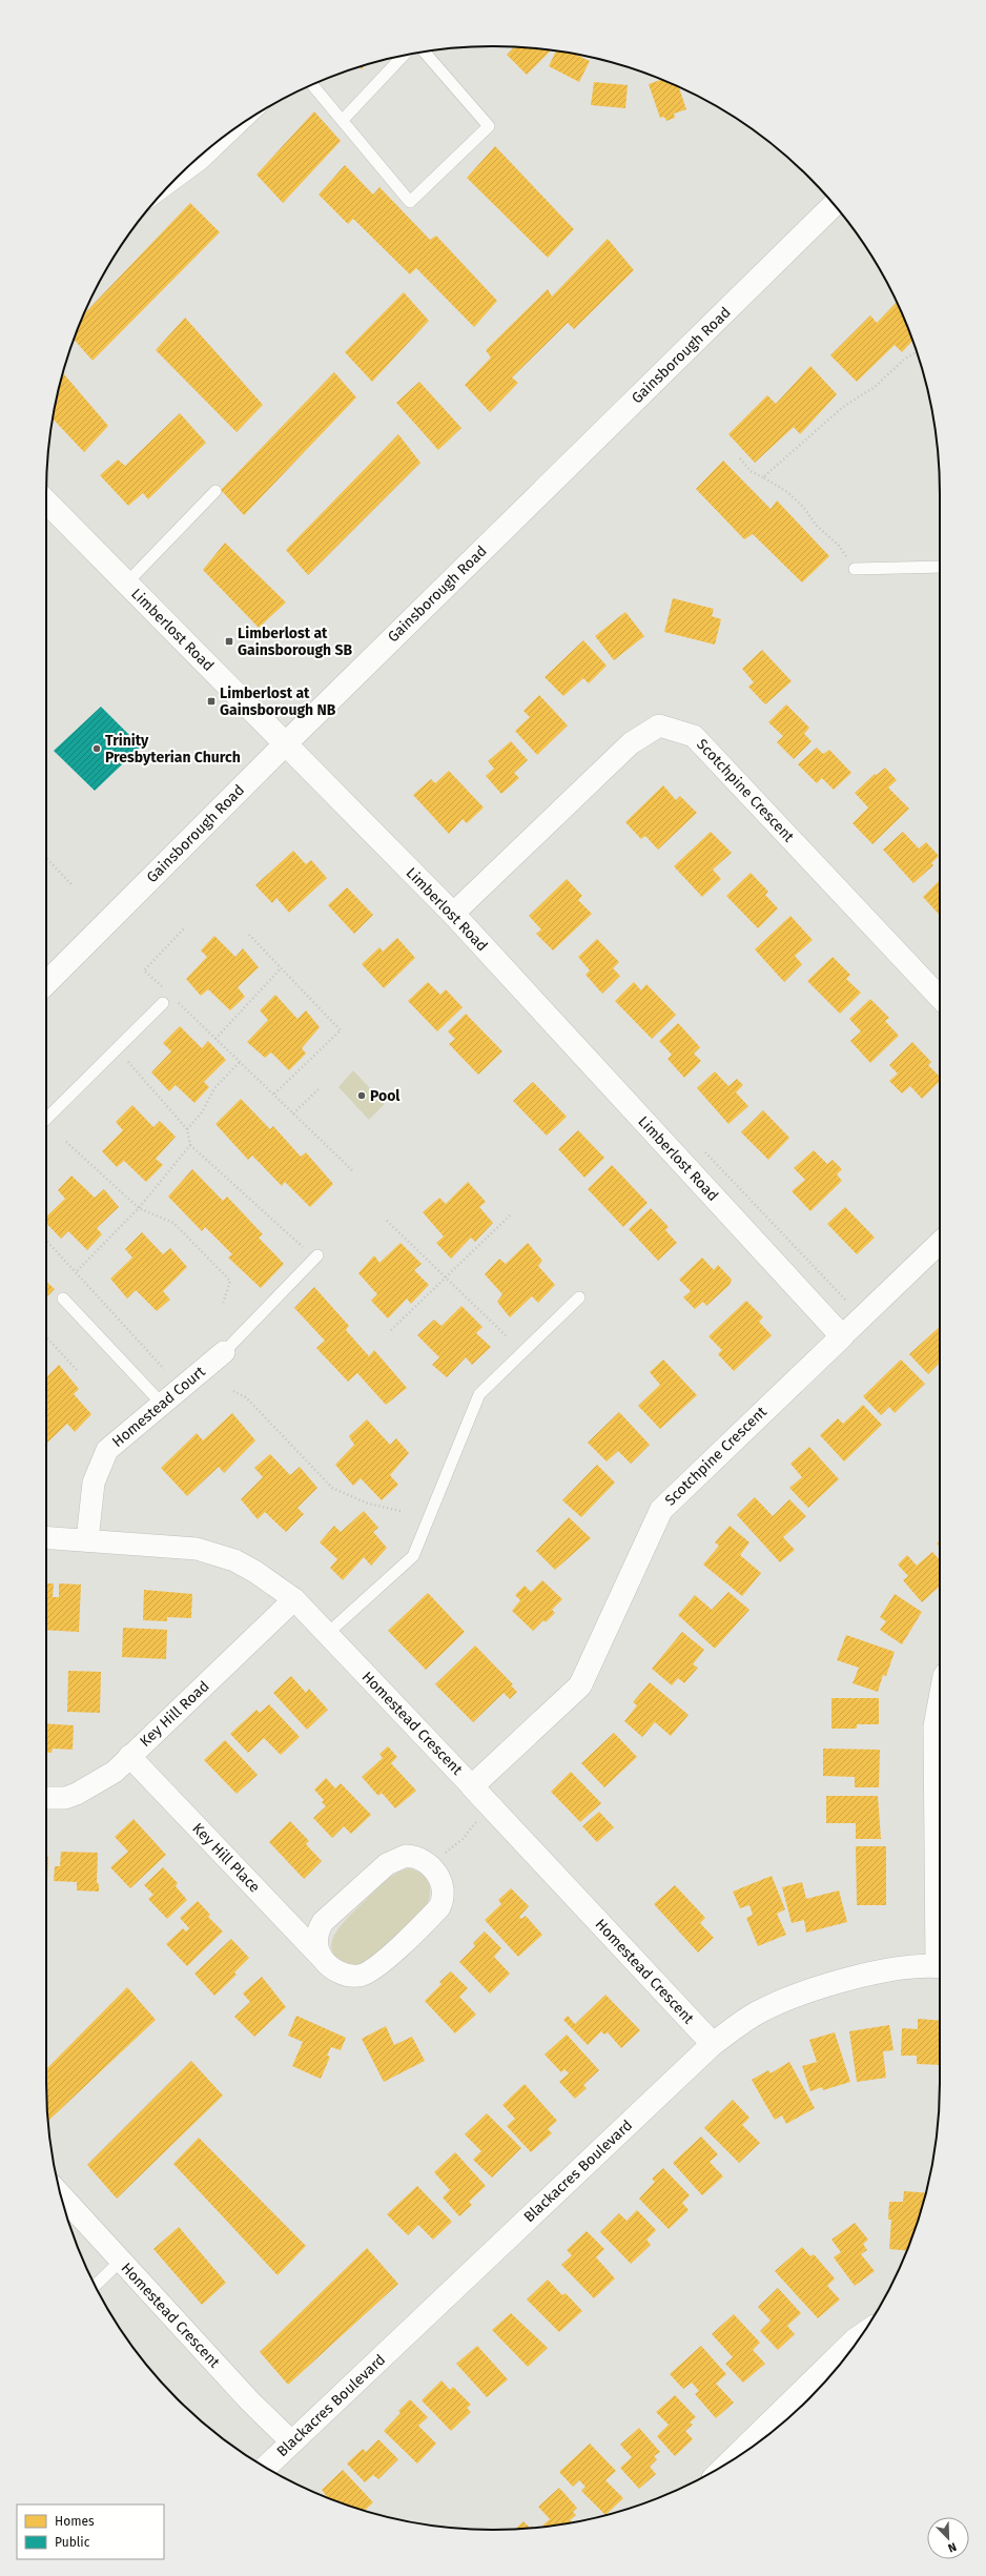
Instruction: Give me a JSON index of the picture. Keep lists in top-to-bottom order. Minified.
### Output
{"streets":{"street":["Gainsborough Road","Limberlost Road","Scotchpine Crescent","Homestead Court","Key Hill Road","Homestead Crescent","Key Hill Place","Blackacres Boulevard"]},"crossings":[["Gainsborough Road","Limberlost Road"],["Limberlost Road","Scotchpine Crescent"],["Scotchpine Crescent","Homestead Crescent"],["Homestead Court","Homestead Crescent"],["Key Hill Road","Homestead Crescent"],["Key Hill Road","Key Hill Place"],["Homestead Crescent","Blackacres Boulevard"]],"places":{"transit":["Limberlost at Gainsborough SB","Limberlost at Gainsborough NB"],"other":["Trinity Presbyterian Church","Pool"]},"legend":["Homes","Public"],"north":"bottom right"}
